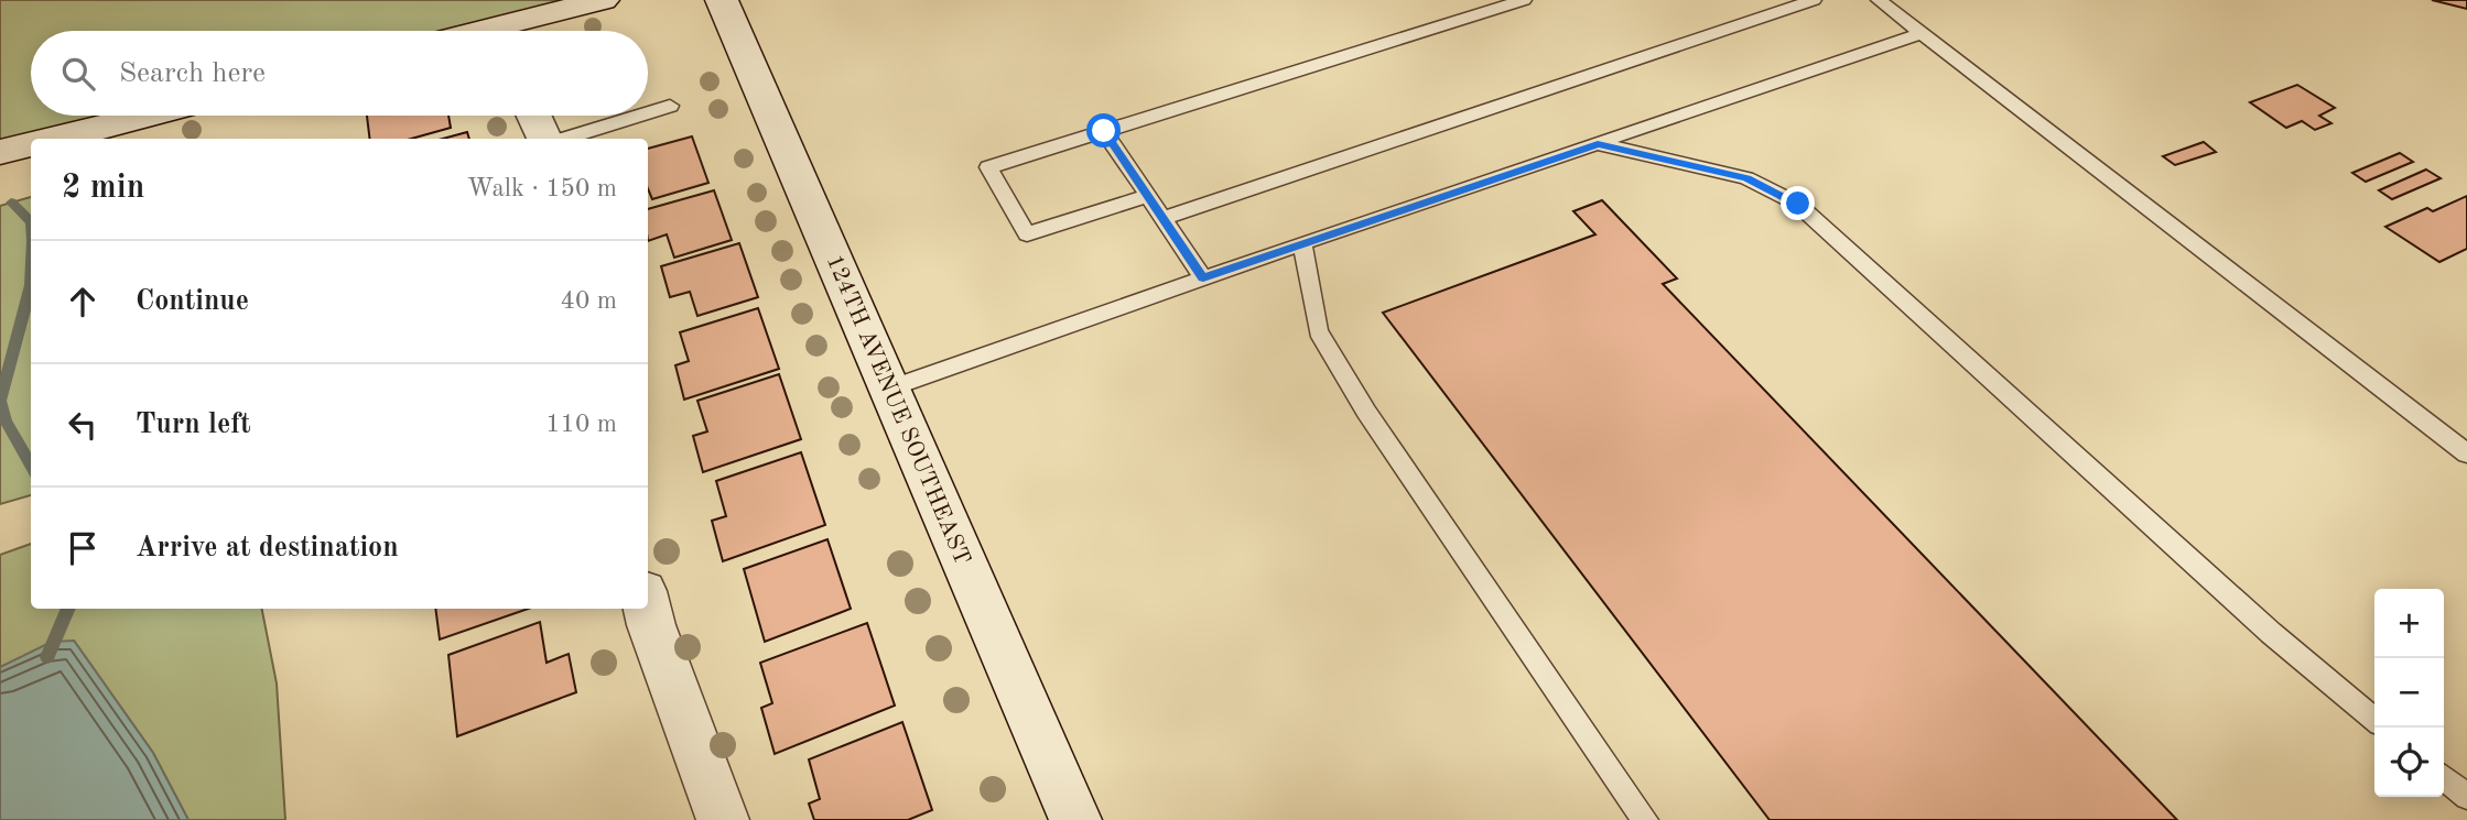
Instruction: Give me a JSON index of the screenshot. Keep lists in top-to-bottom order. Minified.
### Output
{"streets":{"street":["124TH AVENUE SOUTHEAST"]},"page":{"search":"Search here","heading":["2 min","Walk · 150 m"],"list":[["Continue","40 m"],["Turn left","110 m"],"Arrive at destination"],"map_buttons":["+","−"]}}
